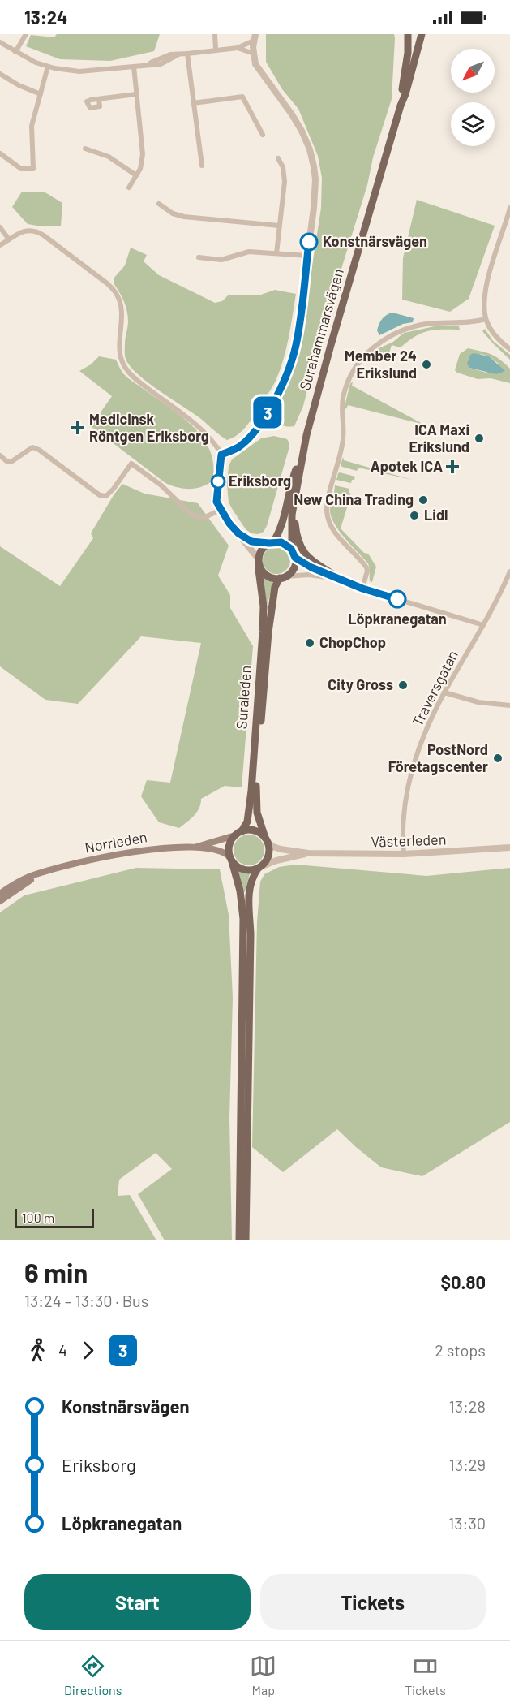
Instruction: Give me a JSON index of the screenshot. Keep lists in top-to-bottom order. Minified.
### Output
{"streets":{"main road":["Surahammarsvägen","Suraleden","Norrleden"],"street":["Traversgatan","Västerleden"]},"crossings":[["Surahammarsvägen","Suraleden"],["Traversgatan","Västerleden"],["Suraleden","Västerleden"],["Suraleden","Norrleden"],["Västerleden","Norrleden"]],"places":{"other":["Konstnärsvägen","Member 24 Erikslund","ICA Maxi Erikslund","Eriksborg","New China Trading","Lidl","Löpkranegatan","ChopChop","City Gross","PostNord Företagscenter"],"health":["Medicinsk Röntgen Eriksborg","Apotek ICA"]},"lines":["bus line 3"],"scale_bar":"100 m","north":"bottom left","page":{"status":"13:24","on_map":"3","scale":"100 m","heading":["6 min","13:24 – 13:30 · Bus","$0.80"],"legs":["4","3","2 stops"],"list":[{"name":"Konstnärsvägen","value":"13:28"},{"name":"Eriksborg","value":"13:29"},{"name":"Löpkranegatan","value":"13:30"}],"buttons":["Start","Tickets"],"tabs":["Directions","Map","Tickets"]}}
